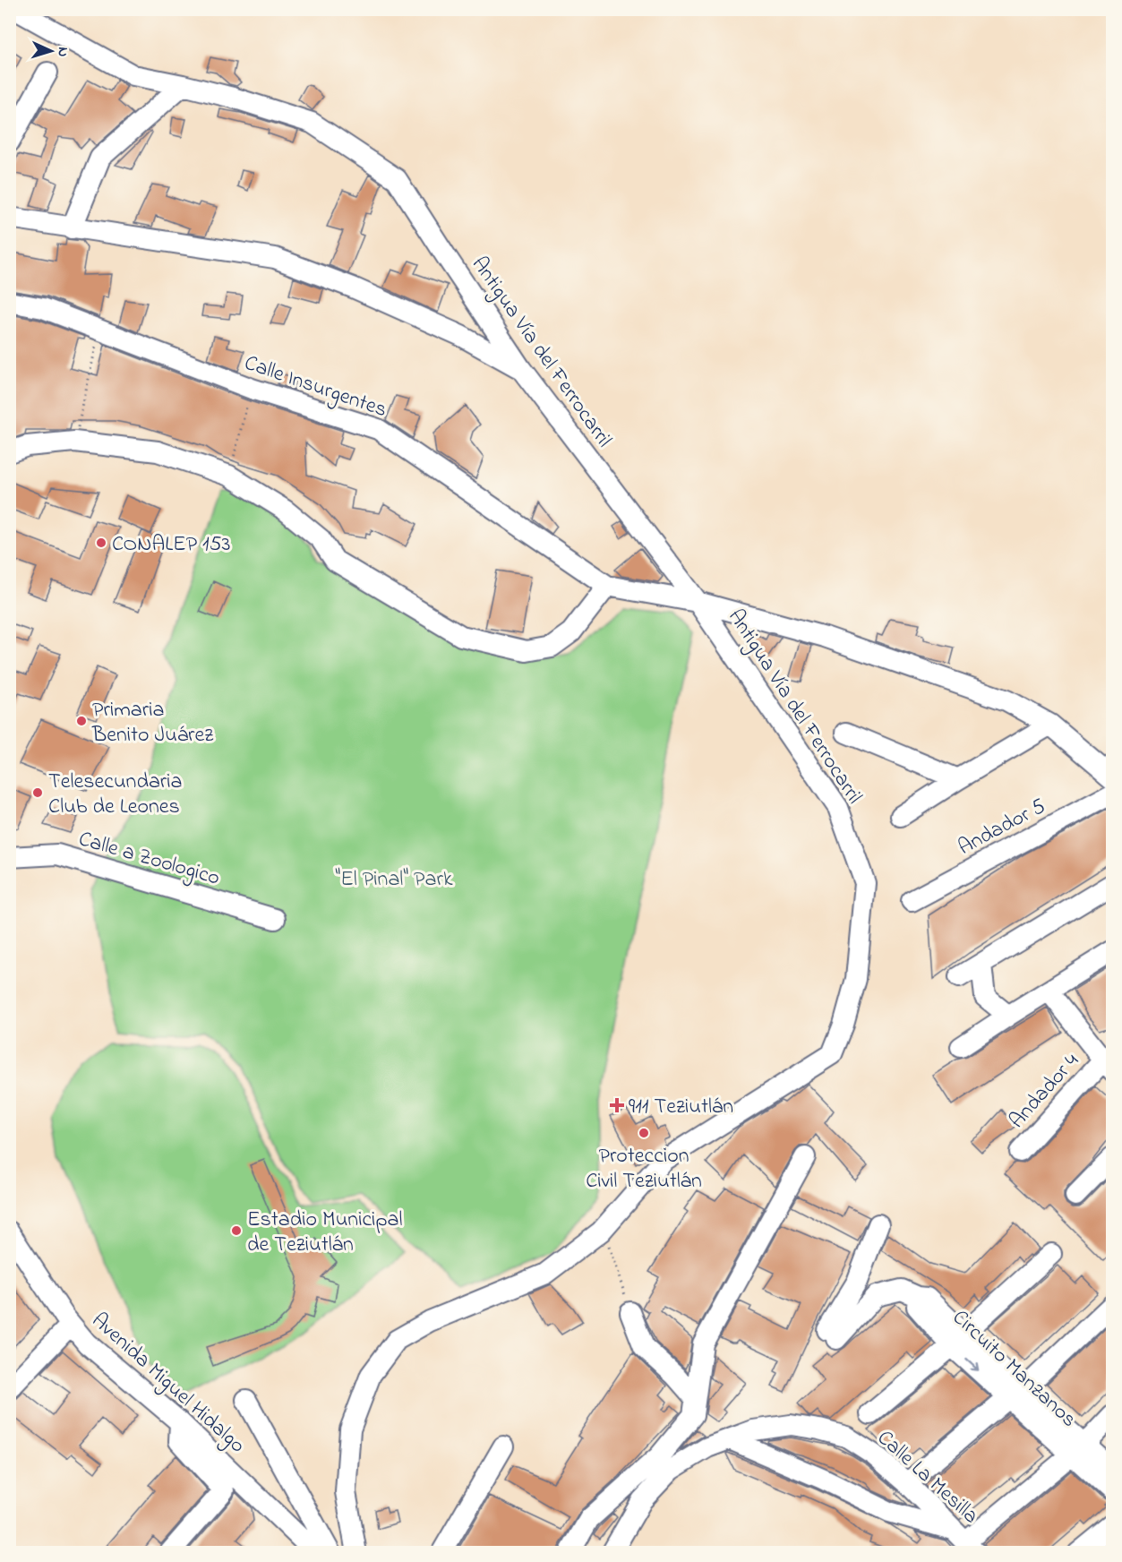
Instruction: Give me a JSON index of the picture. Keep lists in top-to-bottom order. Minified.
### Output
{"streets":{"street":["Antigua Vía del Ferrocarril","Calle Insurgentes","Andador 5","Calle a Zoologico","Andador 4","Circuito Manzanos","Avenida Miguel Hidalgo","Calle La Mesilla"]},"parks":["\"El Pinal\" Park"],"places":{"other":["CONALEP 153","Primaria Benito Juárez","Telesecundaria Club de Leones","Proteccion Civil Teziutlán","Estadio Municipal de Teziutlán"],"health":["911 Teziutlán"]},"north":"right"}
